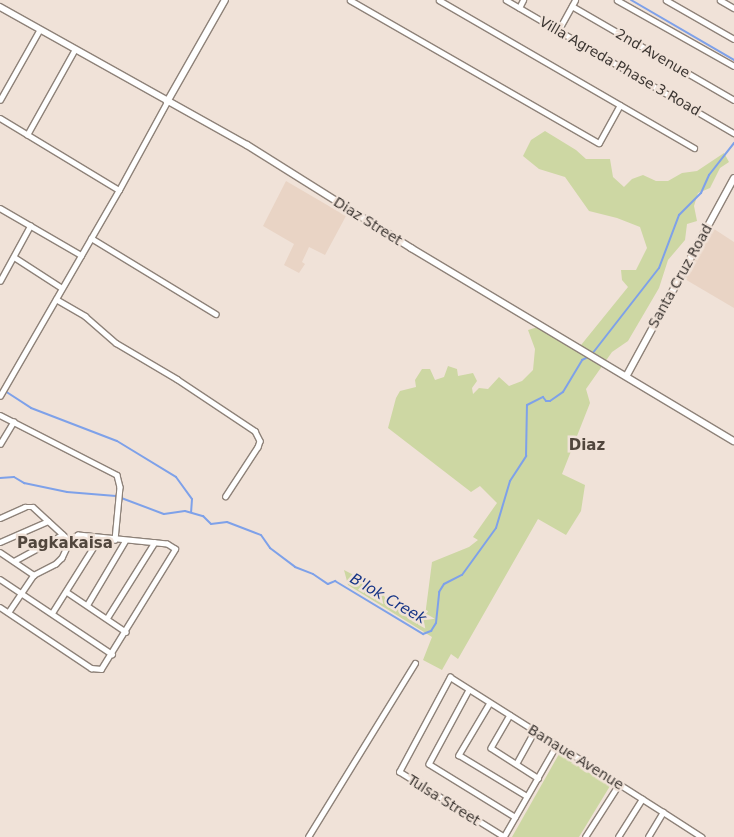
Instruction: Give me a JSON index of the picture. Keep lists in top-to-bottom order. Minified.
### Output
{"streets":{"main road":["Diaz Street","Santa Cruz Road"],"street":["2nd Avenue","Villa Agreda Phase 3 Road","Banaue Avenue","Tulsa Street"]},"crossings":[["Diaz Street","Santa Cruz Road"],["Banaue Avenue","Tulsa Street"]],"districts":["Diaz","Pagkakaisa"],"water":["B'lok Creek"]}
